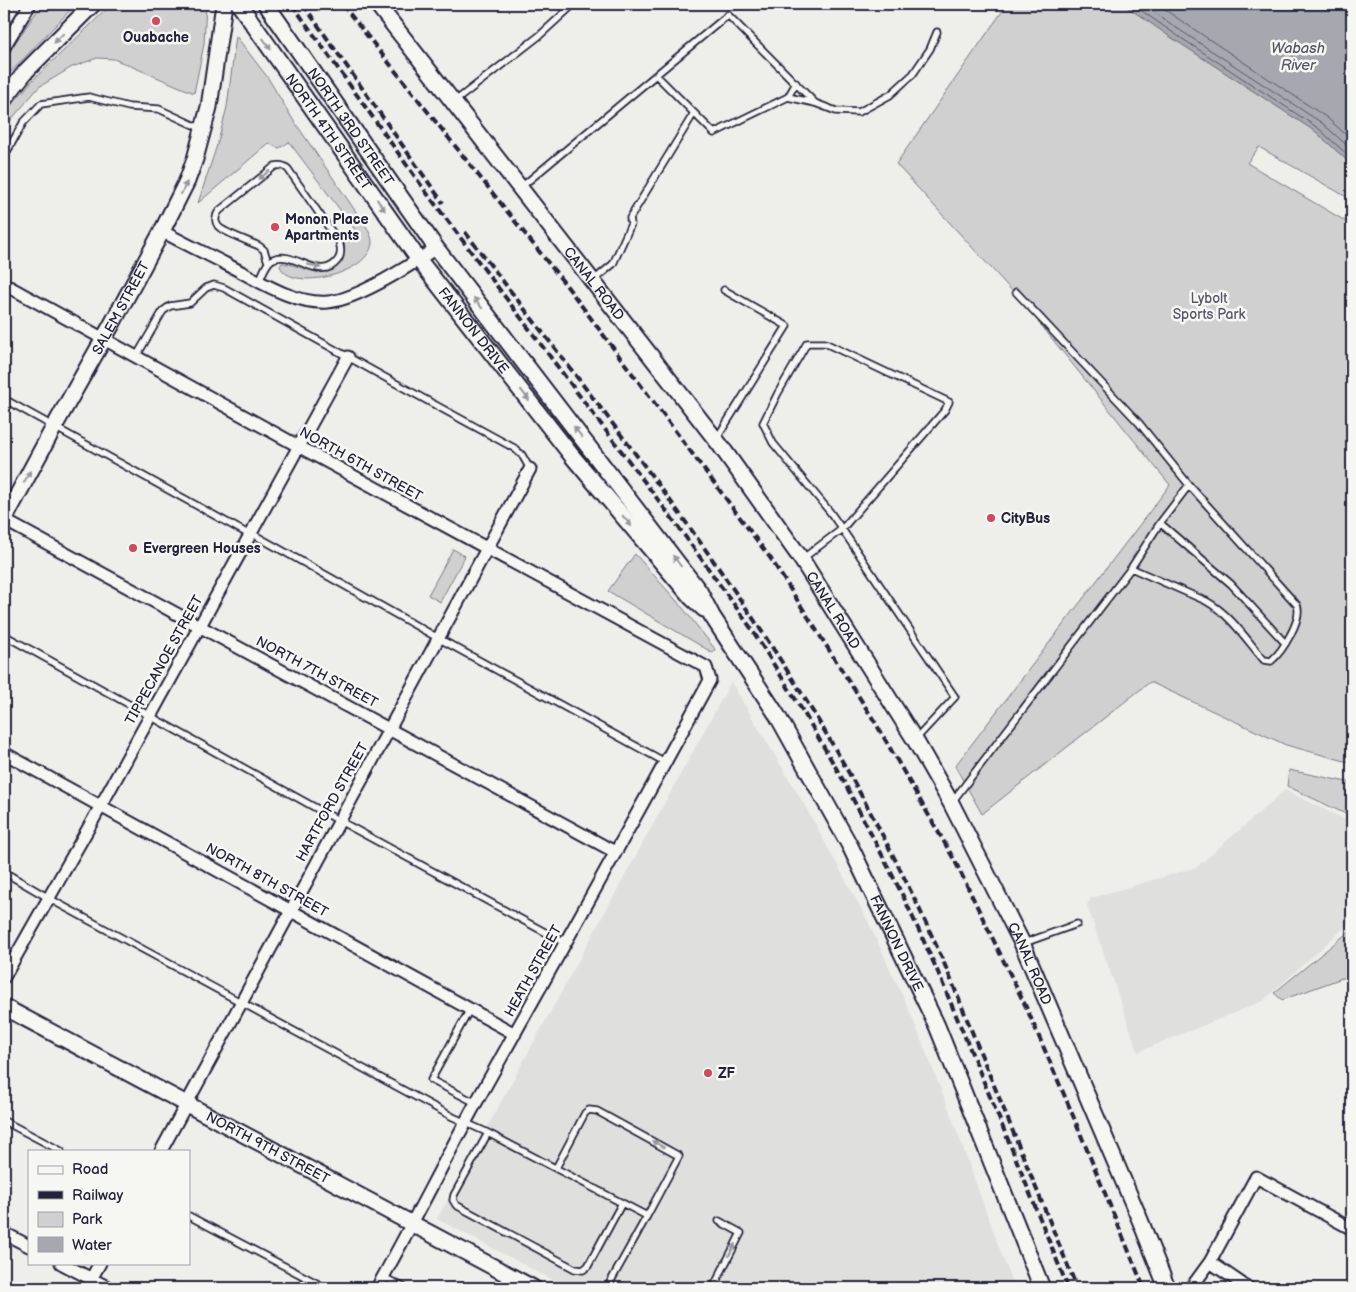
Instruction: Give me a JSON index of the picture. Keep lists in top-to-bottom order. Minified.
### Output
{"streets":{"main road":["NORTH 3RD STREET","NORTH 4TH STREET","CANAL ROAD","SALEM STREET","FANNON DRIVE","NORTH 9TH STREET"],"street":["NORTH 6TH STREET","TIPPECANOE STREET","NORTH 7TH STREET","HARTFORD STREET","NORTH 8TH STREET","HEATH STREET"]},"crossings":[["NORTH 3RD STREET","FANNON DRIVE"],["NORTH 4TH STREET","FANNON DRIVE"],["SALEM STREET","NORTH 6TH STREET"],["SALEM STREET","NORTH 7TH STREET"],["NORTH 6TH STREET","TIPPECANOE STREET"],["NORTH 6TH STREET","HARTFORD STREET"],["NORTH 6TH STREET","HEATH STREET"],["TIPPECANOE STREET","NORTH 7TH STREET"],["TIPPECANOE STREET","NORTH 8TH STREET"],["NORTH 7TH STREET","HARTFORD STREET"],["NORTH 7TH STREET","HEATH STREET"],["HARTFORD STREET","NORTH 8TH STREET"],["HARTFORD STREET","NORTH 9TH STREET"],["NORTH 8TH STREET","HEATH STREET"],["HEATH STREET","NORTH 9TH STREET"]],"one_way":["NORTH 4TH STREET","SALEM STREET"],"water":["Wabash River"],"parks":["Lybolt Sports Park"],"places":["Ouabache","Monon Place Apartments","CityBus","Evergreen Houses","ZF"],"legend":["Road","Railway","Park","Water"]}
